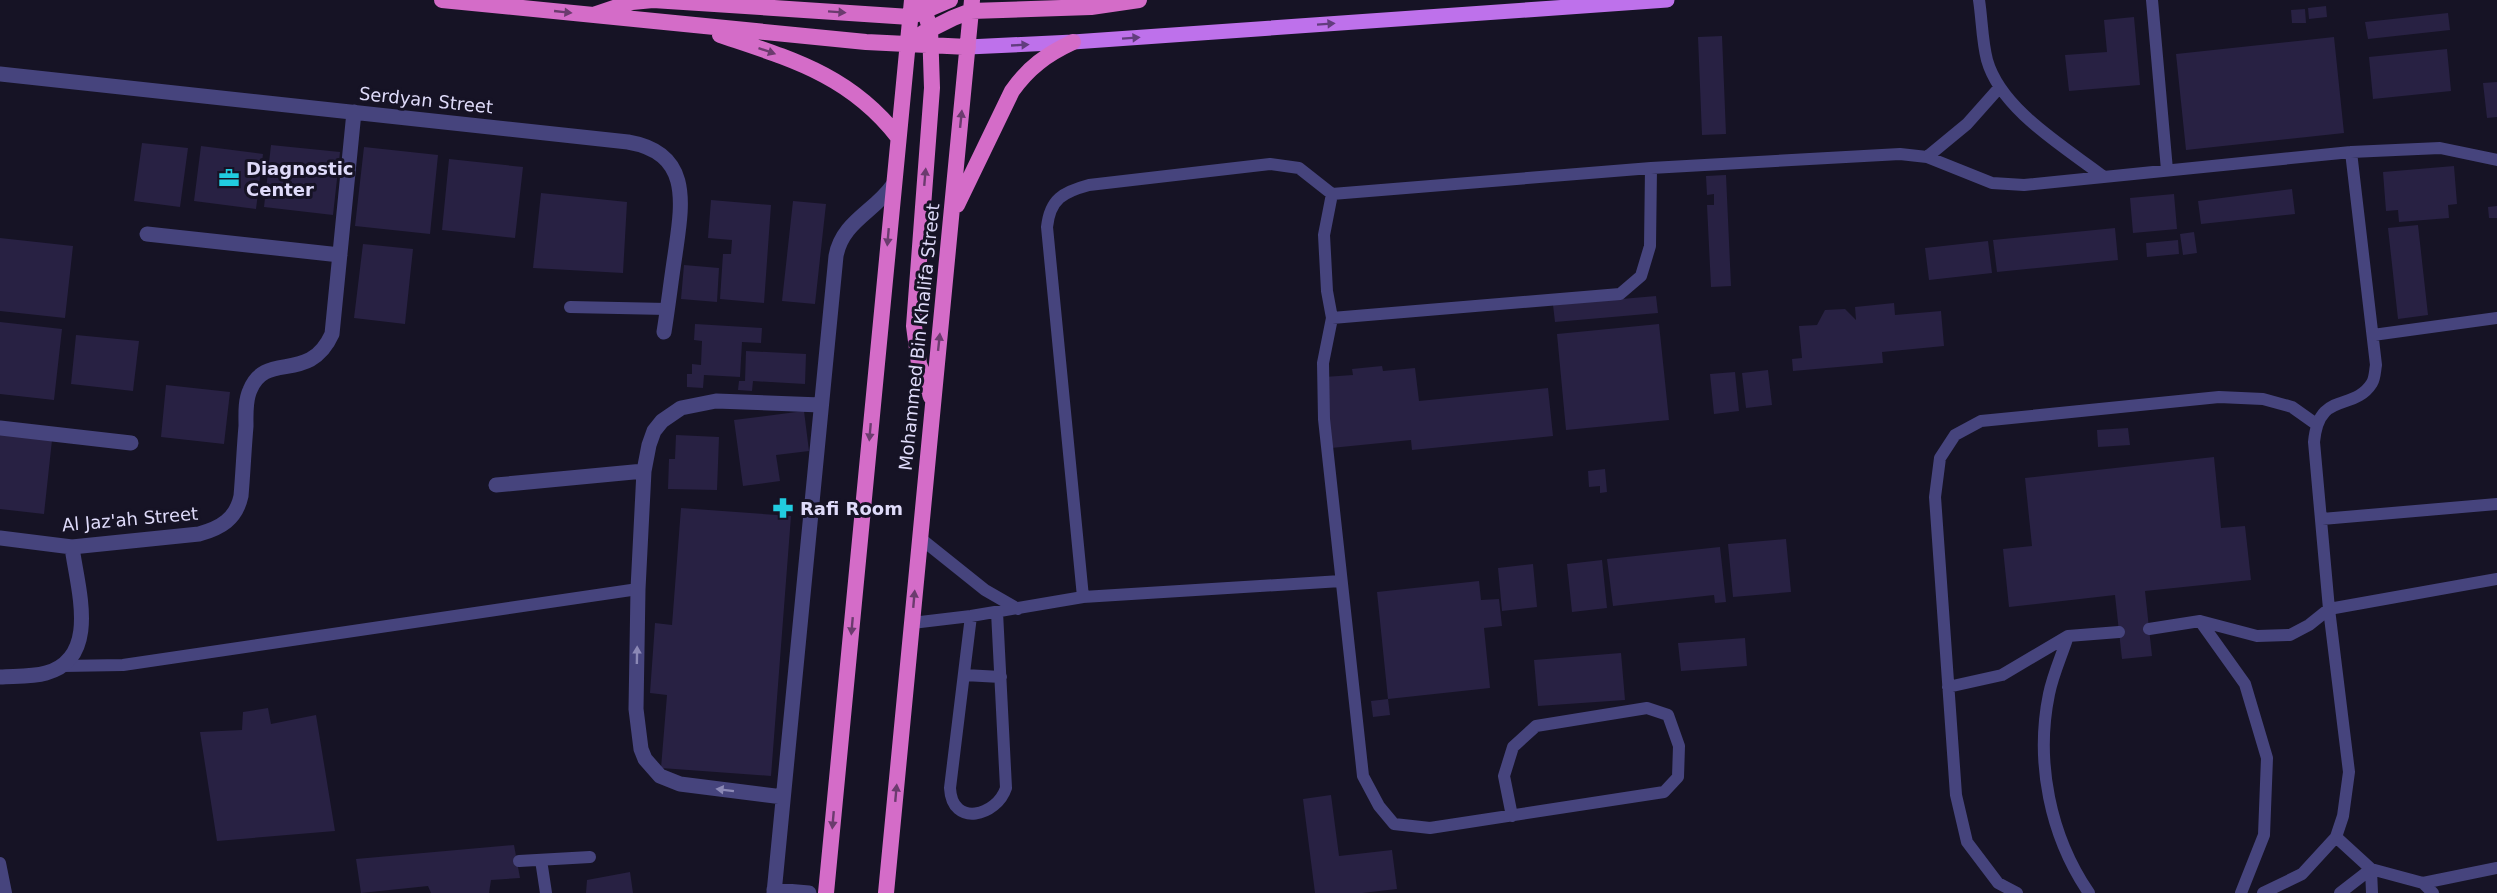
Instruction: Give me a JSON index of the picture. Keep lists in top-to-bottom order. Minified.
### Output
{"streets":{"highway":["Mohammed Bin Khalifa Street"],"street":["Serdyan Street","Al Jaz'ah Street"]},"crossings":[["Serdyan Street","Al Jaz'ah Street"]],"places":{"office":["Diagnostic Center"],"pharmacy":["Rafi Room"]}}
